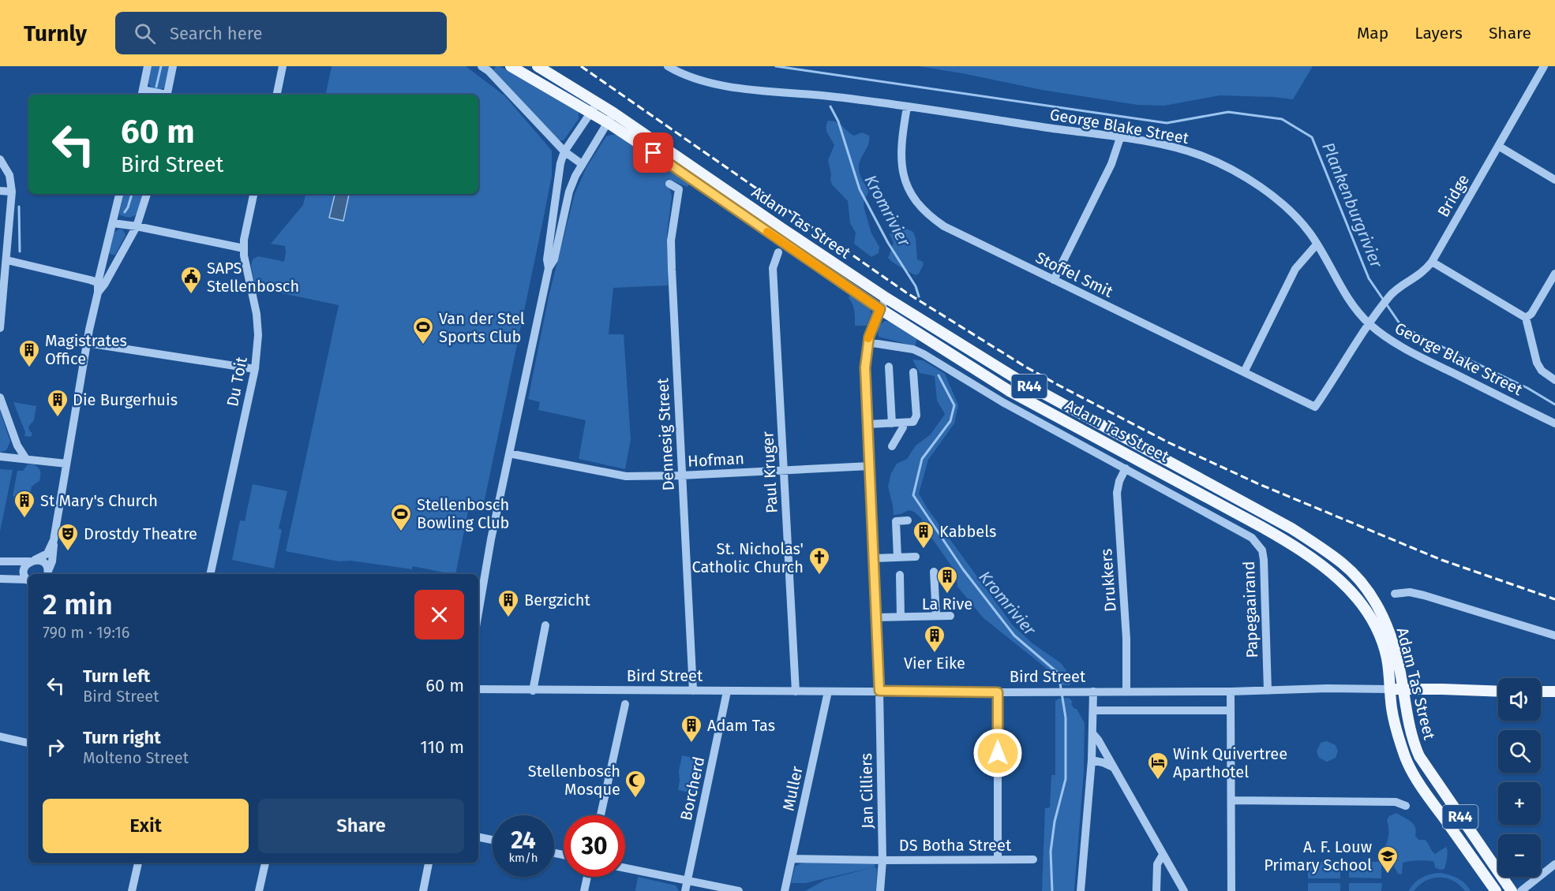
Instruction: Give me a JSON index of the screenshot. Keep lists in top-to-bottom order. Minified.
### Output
{"streets":{"main road":["Adam Tas Street","R44","Bird Street"],"street":["George Blake Street","Bridge","Stoffel Smit","Du Toit","Dennesig Street","Hofman","Paul Kruger","Drukkers","Papegaairand","Borcherd","Muller","Jan Cilliers","DS Botha Street"]},"crossings":[["George Blake Street","Bridge"],["George Blake Street","Stoffel Smit"],["Bridge","Stoffel Smit"],["Adam Tas Street","Bird Street"],["Adam Tas Street","Jan Cilliers"],["Dennesig Street","Hofman"],["Dennesig Street","Bird Street"],["Hofman","Paul Kruger"],["Hofman","Jan Cilliers"],["Paul Kruger","Bird Street"],["Drukkers","Papegaairand"],["Drukkers","Bird Street"],["Papegaairand","Bird Street"],["Papegaairand","Jan Cilliers"],["Bird Street","Borcherd"],["Bird Street","Muller"],["Bird Street","Jan Cilliers"],["Muller","DS Botha Street"],["Jan Cilliers","DS Botha Street"]],"water":["Plankenburgrivier","Kromrivier"],"places":{"public building":["SAPS Stellenbosch"],"sports":["Van der Stel Sports Club","Stellenbosch Bowling Club"],"building":["Magistrates Office","Die Burgerhuis","St Mary's Church","Kabbels","La Rive","Bergzicht","Vier Eike","Adam Tas"],"theatre":["Drostdy Theatre"],"church":["St. Nicholas' Catholic Church"],"hotel":["Wink Quivertree Aparthotel"],"mosque":["Stellenbosch Mosque"],"school or university":["A. F. Louw Primary School"]},"page":{"header":"Turnly","search":"Search here","nav":["Map","Layers","Share"],"turn":["60 m","Bird Street"],"heading":["2 min","790 m · 19:16"],"list":[{"name":"Turn left","note":"Bird Street","value":"60 m"},{"name":"Turn right","note":"Molteno Street","value":"110 m"}],"map_buttons":["+","−"],"buttons":["Exit","Share"],"speed":"24 km/h","limit":"30"}}
